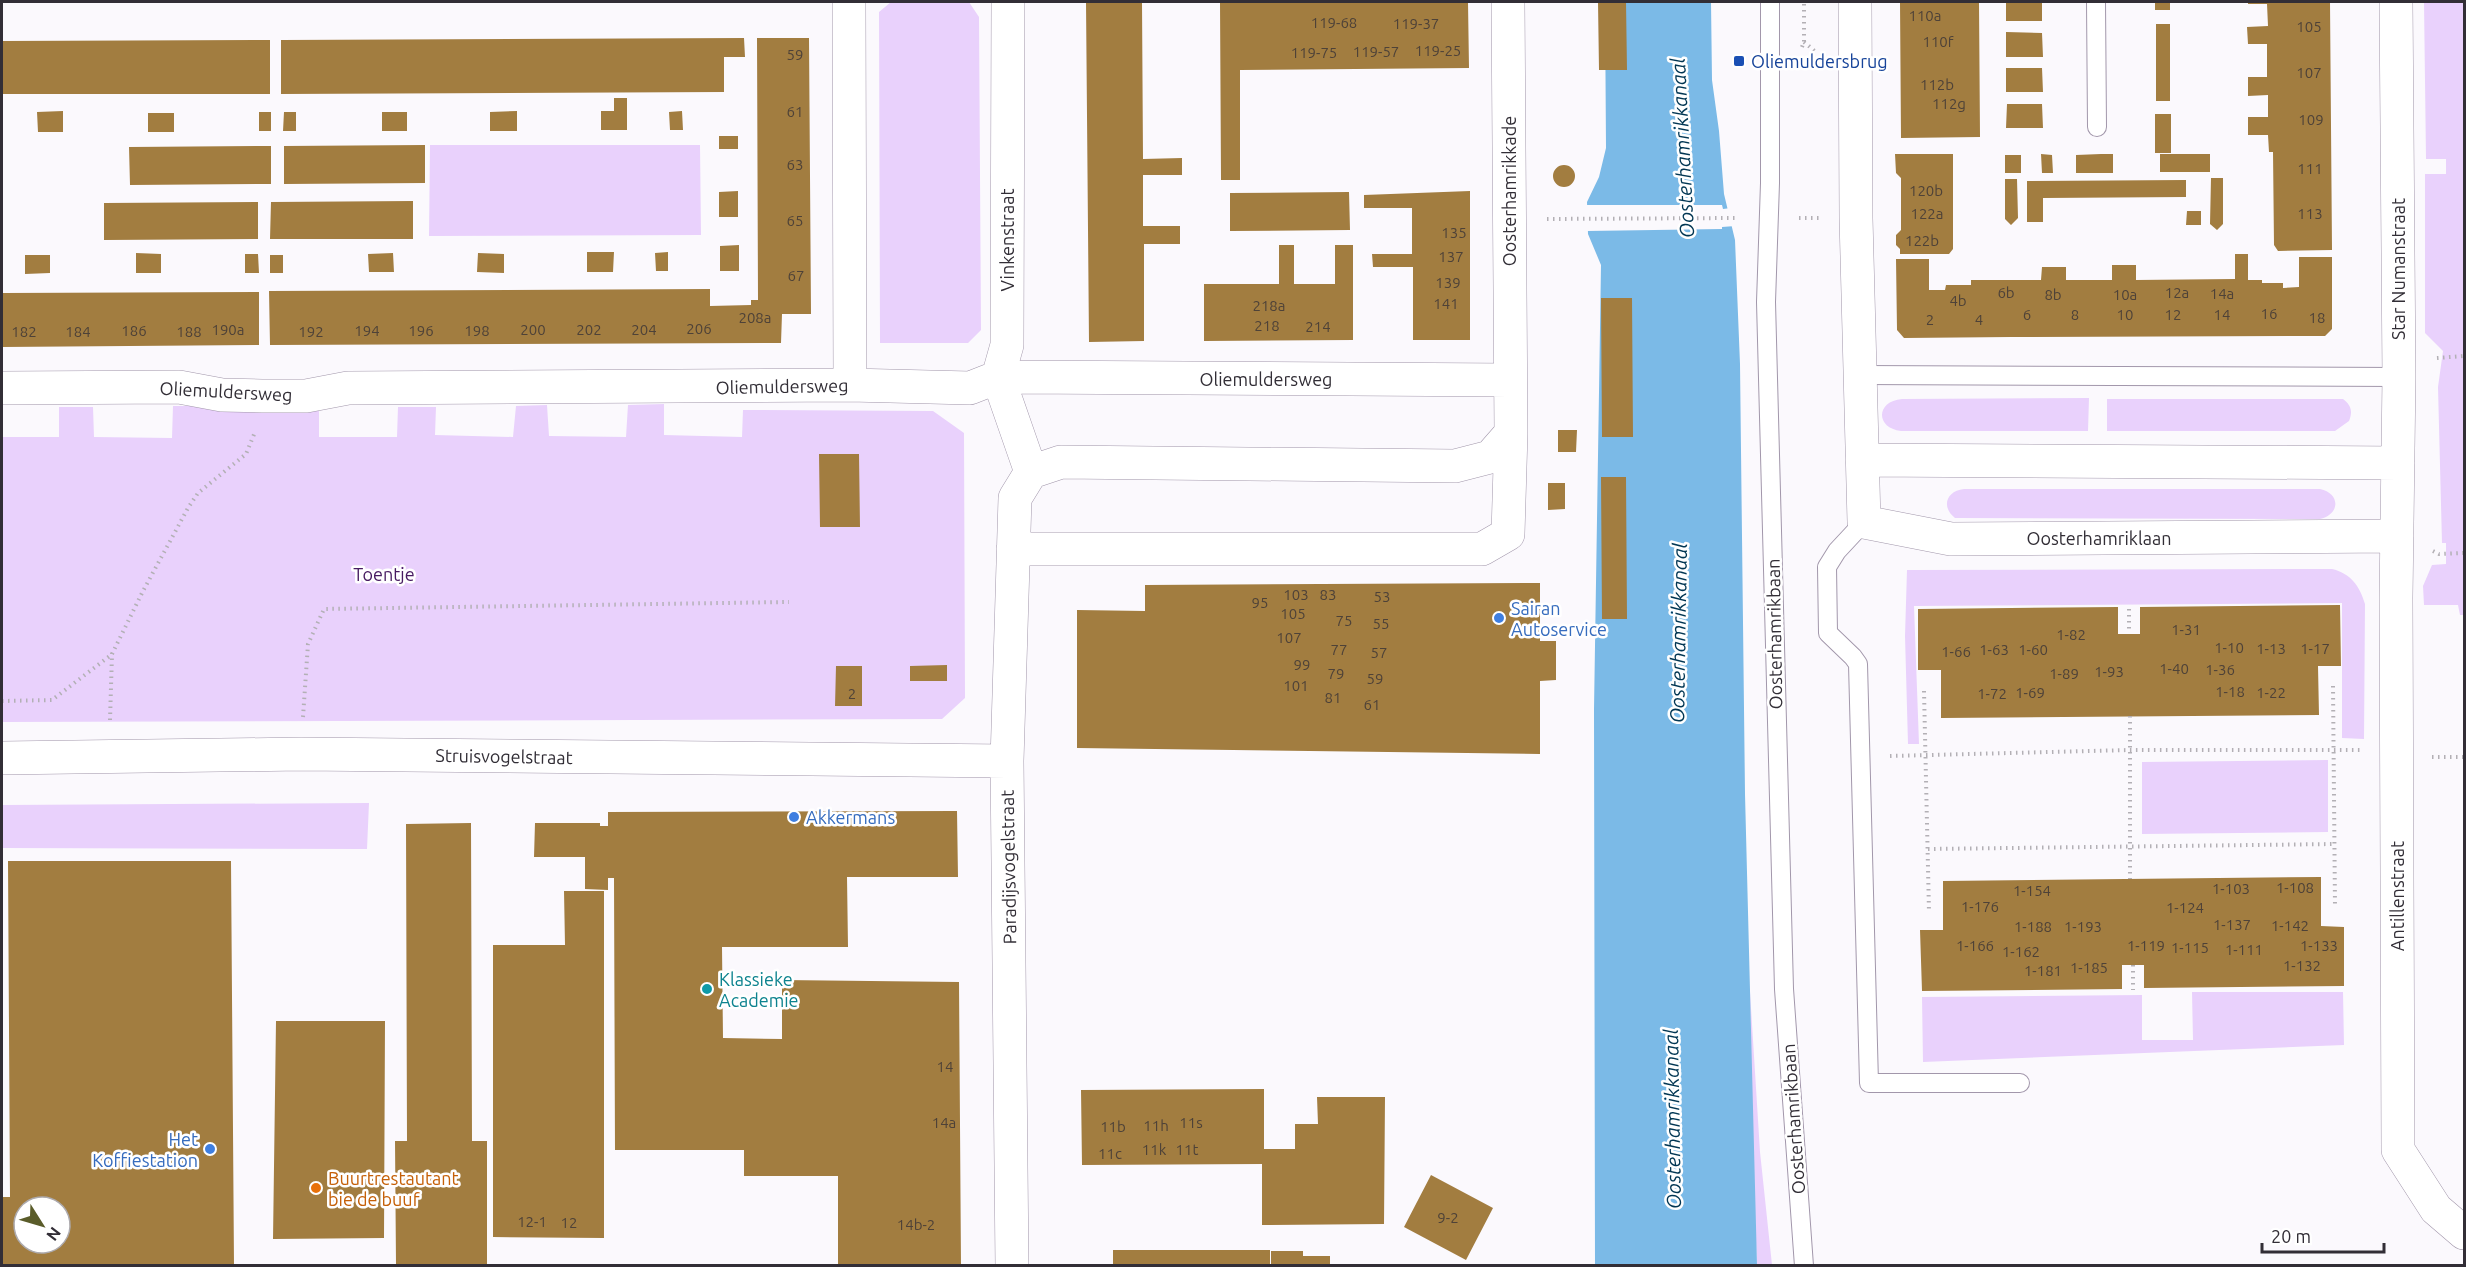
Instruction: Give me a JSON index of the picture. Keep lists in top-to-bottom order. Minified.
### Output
{"streets":{"street":["Oosterhamrikkade","Vinkenstraat","Star Numanstraat","Oliemuldersweg","Oosterhamriklaan","Struisvogelstraat","Paradijsvogelstraat","Antillenstraat"],"lane":["Oosterhamrikbaan"]},"crossings":[["Oosterhamrikkade","Oliemuldersweg"],["Vinkenstraat","Oliemuldersweg"],["Star Numanstraat","Oosterhamriklaan"],["Star Numanstraat","Antillenstraat"],["Oosterhamriklaan","Antillenstraat"],["Struisvogelstraat","Paradijsvogelstraat"]],"water":["Oosterhamrikkanaal"],"parks":["Toentje"],"places":{"transit":["Oliemuldersbrug"],"other":["Sairan Autoservice","Akkermans","Klassieke Academie","Het Koffiestation","Buurtrestautant bie de buuf"]},"house_numbers":["110a","119-68","119-37","105","110f","119-25","119-57","119-75","59","107","112b","112g","61","109","63","111","120b","122a","113","65","135","122b","137","67","139","6b","12a","14a","8b","10a","4b","141","218a","16","6","8","10","12","14","208a","18","2","4","218","214","206","190a","200","202","204","186","194","196","198","182","184","188","192","103","83","53","95","105","75","55","1-31","1-82","107","1-10","1-13","1-17","77","1-63","1-60","1-66","57","99","1-40","1-36","1-93","79","1-89","59","101","1-18","1-69","1-22","2","1-72","81","61","1-108","1-103","1-154","1-176","1-124","1-137","1-142","1-188","1-193","1-166","1-119","1-133","1-115","1-111","1-162","1-132","1-185","1-181","14","14a","11s","11h","11b","11k","11t","11c","9-2","12-1","12","14b-2"],"scale_bar":"20 m","north":"bottom right"}
